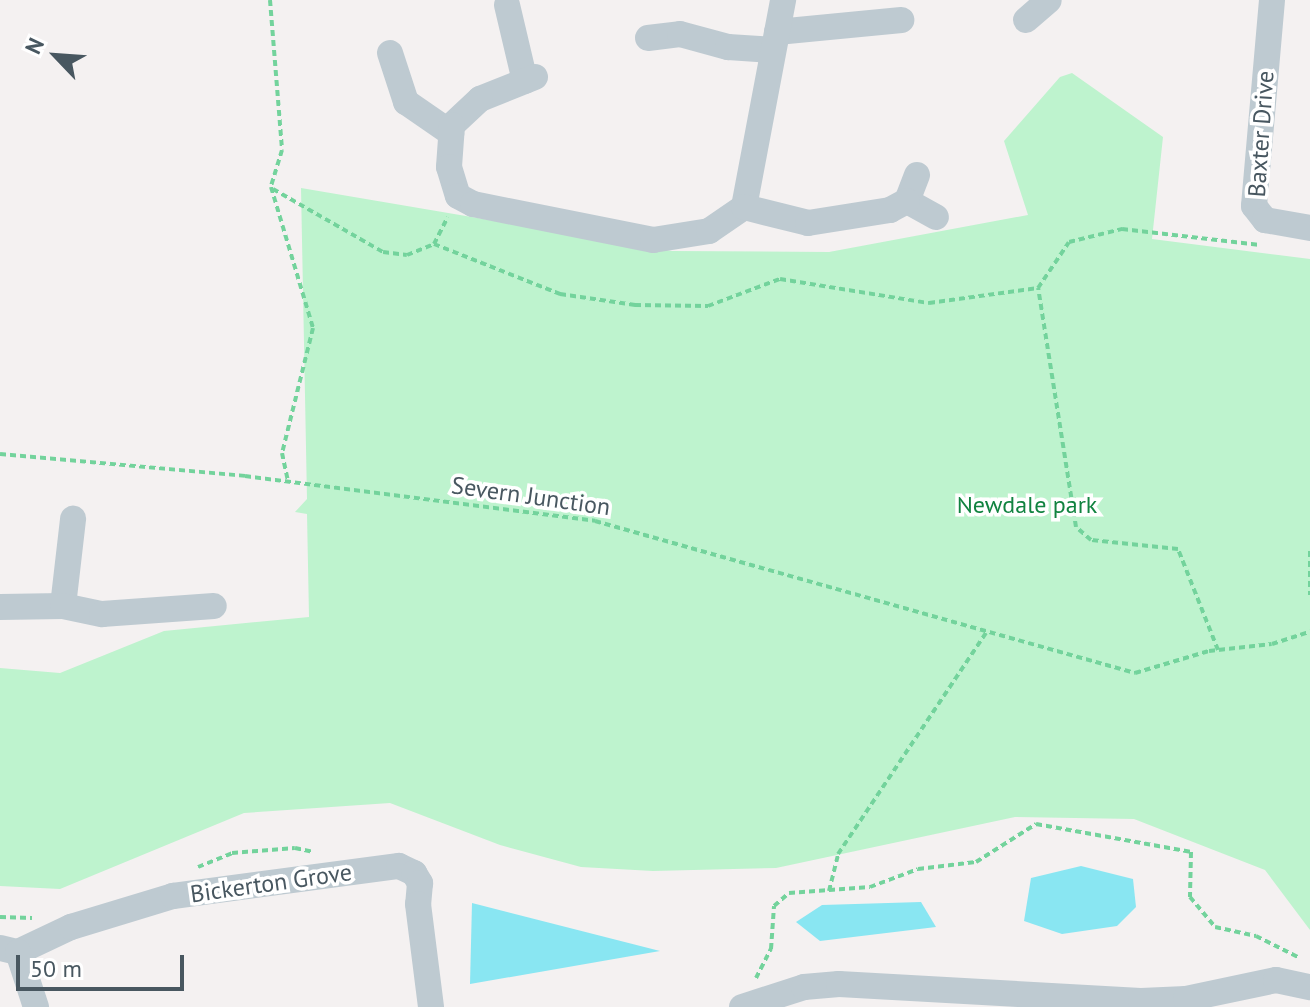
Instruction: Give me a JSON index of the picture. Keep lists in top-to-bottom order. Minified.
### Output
{"streets":{"street":["Baxter Drive","Bickerton Grove"],"path":["Severn Junction"]},"parks":["Newdale park"],"scale_bar":"50 m","north":"top left"}
